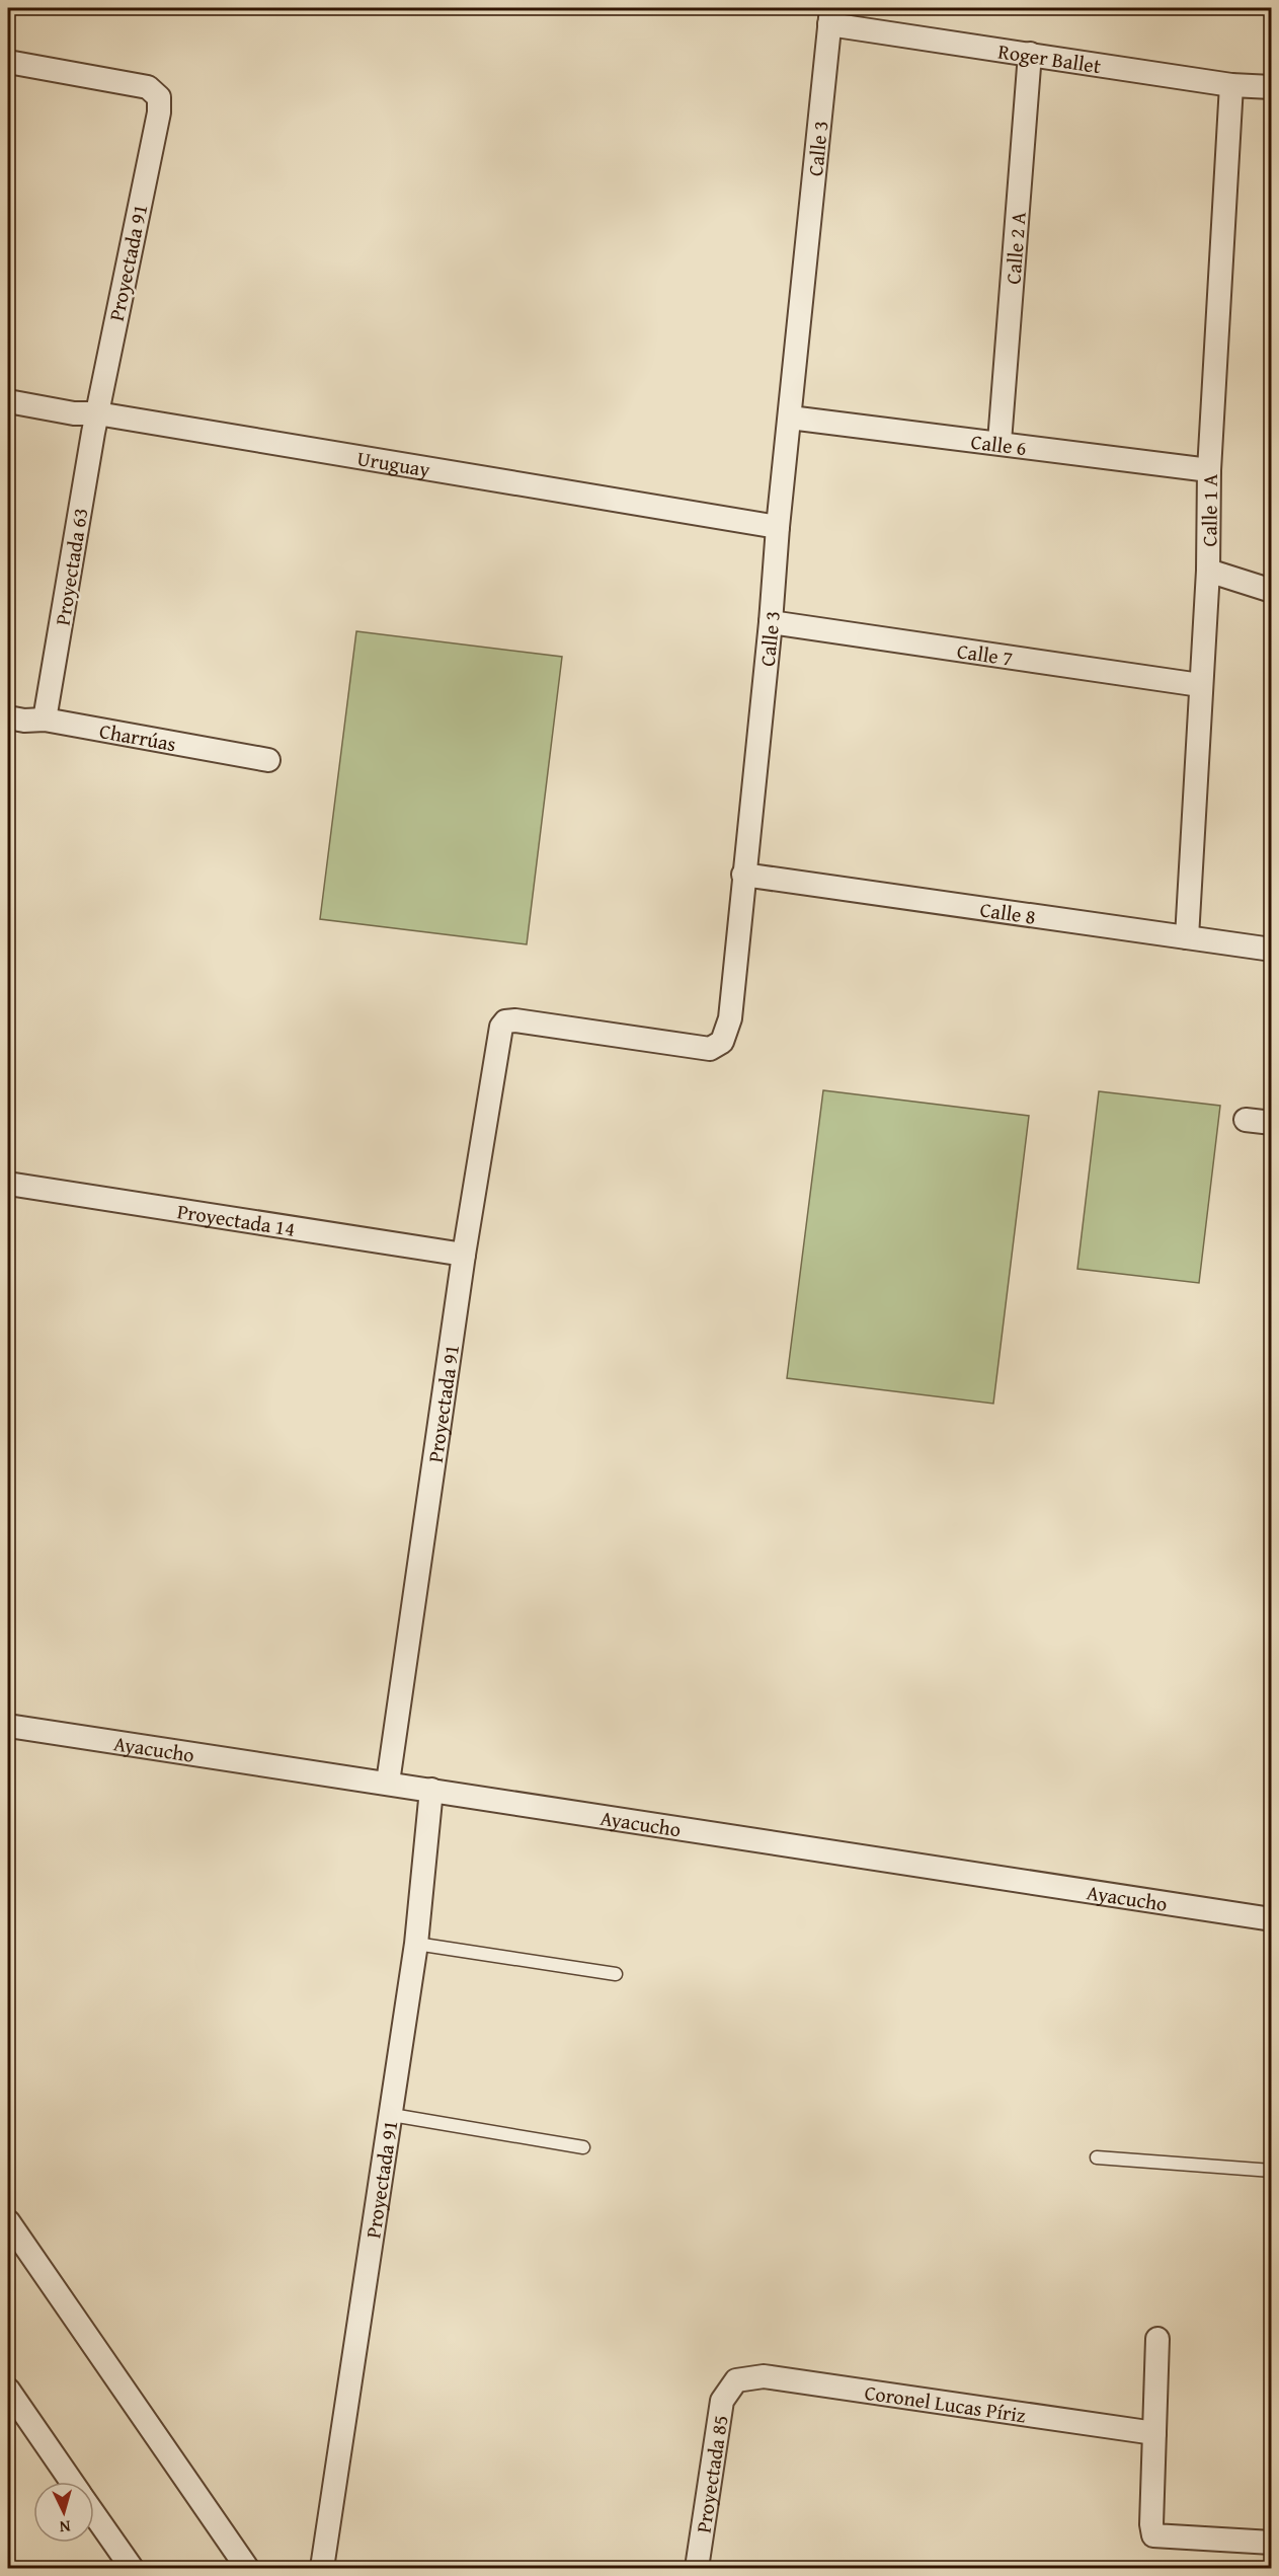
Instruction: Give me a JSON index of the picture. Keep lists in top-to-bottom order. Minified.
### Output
{"streets":{"street":["Roger Ballet","Calle 3","Calle 2 A","Proyectada 91","Calle 6","Uruguay","Calle 1 A","Proyectada 63","Calle 7","Charrúas","Calle 8","Proyectada 14","Ayacucho","Coronel Lucas Píriz","Proyectada 85"]},"crossings":[["Roger Ballet","Calle 3"],["Roger Ballet","Calle 2 A"],["Roger Ballet","Calle 1 A"],["Calle 3","Proyectada 91"],["Calle 3","Calle 6"],["Calle 3","Uruguay"],["Calle 3","Calle 7"],["Calle 3","Calle 8"],["Calle 2 A","Calle 6"],["Proyectada 91","Uruguay"],["Proyectada 91","Proyectada 63"],["Proyectada 91","Proyectada 14"],["Proyectada 91","Ayacucho"],["Calle 6","Calle 1 A"],["Uruguay","Proyectada 63"],["Calle 1 A","Calle 7"],["Calle 1 A","Calle 8"],["Proyectada 63","Charrúas"],["Coronel Lucas Píriz","Proyectada 85"]],"north":"bottom"}
